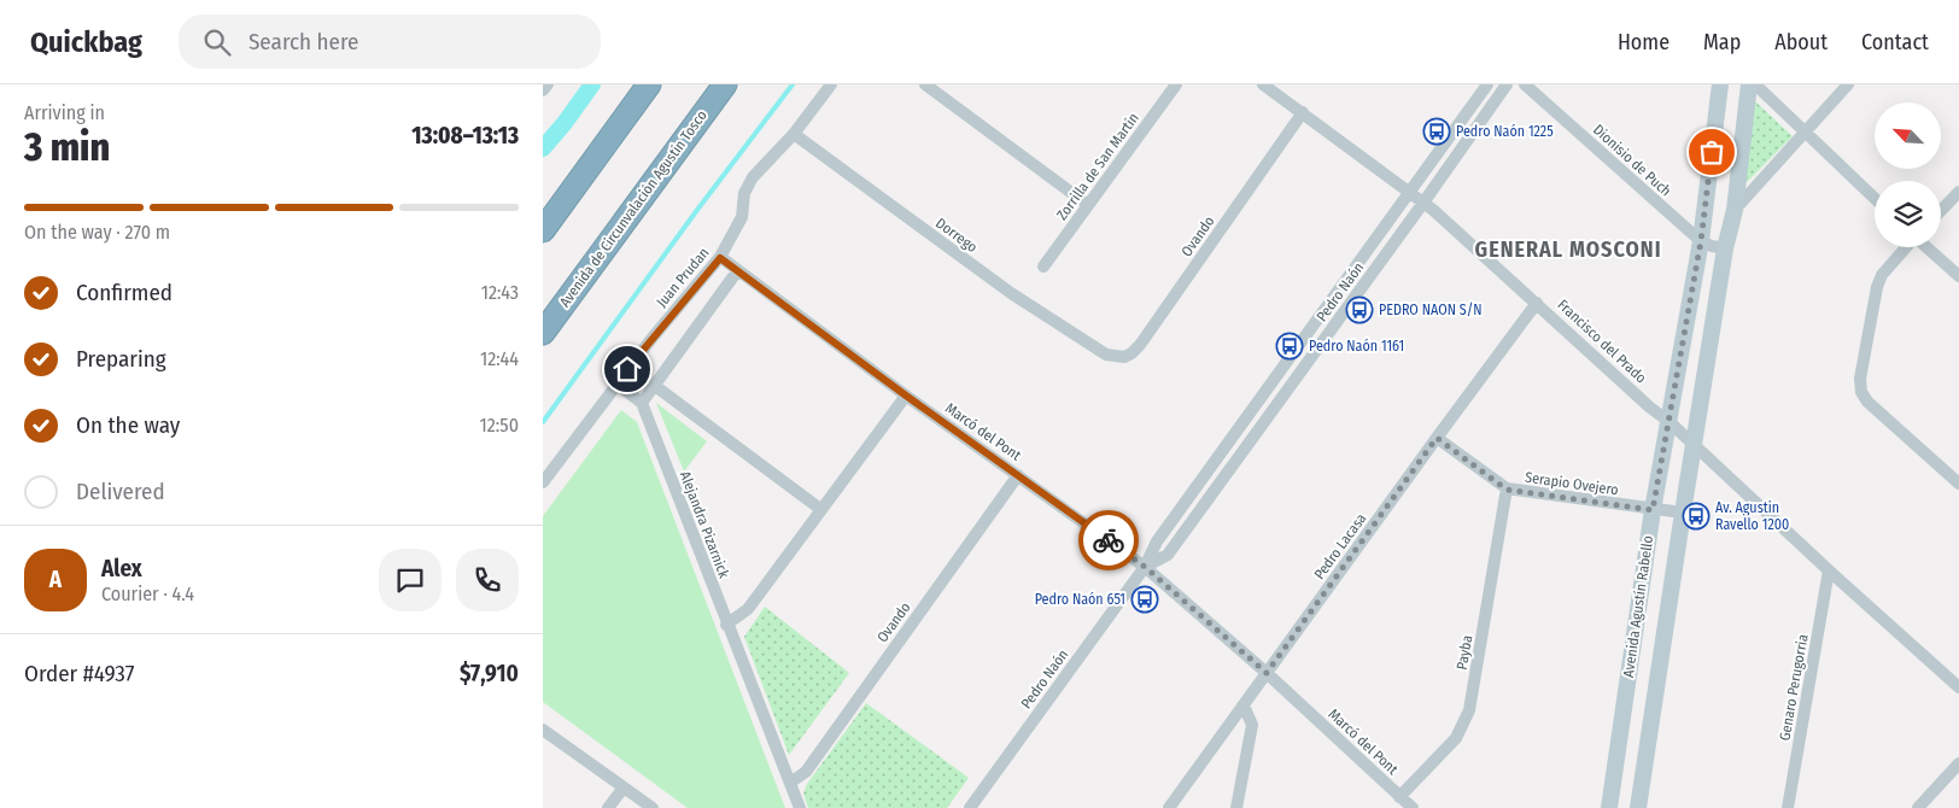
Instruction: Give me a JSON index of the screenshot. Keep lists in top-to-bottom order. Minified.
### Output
{"streets":{"highway":["Avenida de Circunvalación Agustín Tosco"],"main road":["Avenida Agustín Rabello"],"street":["Dionisio de Puch","Zorrilla de San Martín","Dorrego","Ovando","Juan Prudan","Pedro Naón","Francisco del Prado","Marcó del Pont","Serapio Ovejero","Alejandra Pizarnick","Pedro Lacasa","Payba","Genaro Perugorria"]},"crossings":[["Dionisio de Puch","Avenida Agustín Rabello"],["Dorrego","Ovando"],["Dorrego","Juan Prudan"],["Ovando","Francisco del Prado"],["Ovando","Marcó del Pont"],["Ovando","Alejandra Pizarnick"],["Juan Prudan","Marcó del Pont"],["Pedro Naón","Francisco del Prado"],["Pedro Naón","Marcó del Pont"],["Francisco del Prado","Pedro Lacasa"],["Francisco del Prado","Avenida Agustín Rabello"],["Francisco del Prado","Genaro Perugorria"],["Marcó del Pont","Pedro Lacasa"],["Marcó del Pont","Payba"],["Serapio Ovejero","Pedro Lacasa"],["Serapio Ovejero","Avenida Agustín Rabello"],["Serapio Ovejero","Payba"]],"districts":["GENERAL MOSCONI"],"places":{"bus stop":["Pedro Naón 1225","PEDRO NAON S/N","Pedro Naón 1161","Av. Agustin Ravello 1200","Pedro Naón 651"]},"north":"top left","page":{"header":"Quickbag","search":"Search here","nav":["Home","Map","About","Contact"],"heading":["3 min","Arriving in","13:08–13:13"],"panel":["Alex","Courier · 4.4","Order #4937","$7,910"],"bar":"On the way · 270 m","list":[["Confirmed","12:43"],["Preparing","12:44"],["On the way","12:50"],"Delivered"],"round":"A"}}
